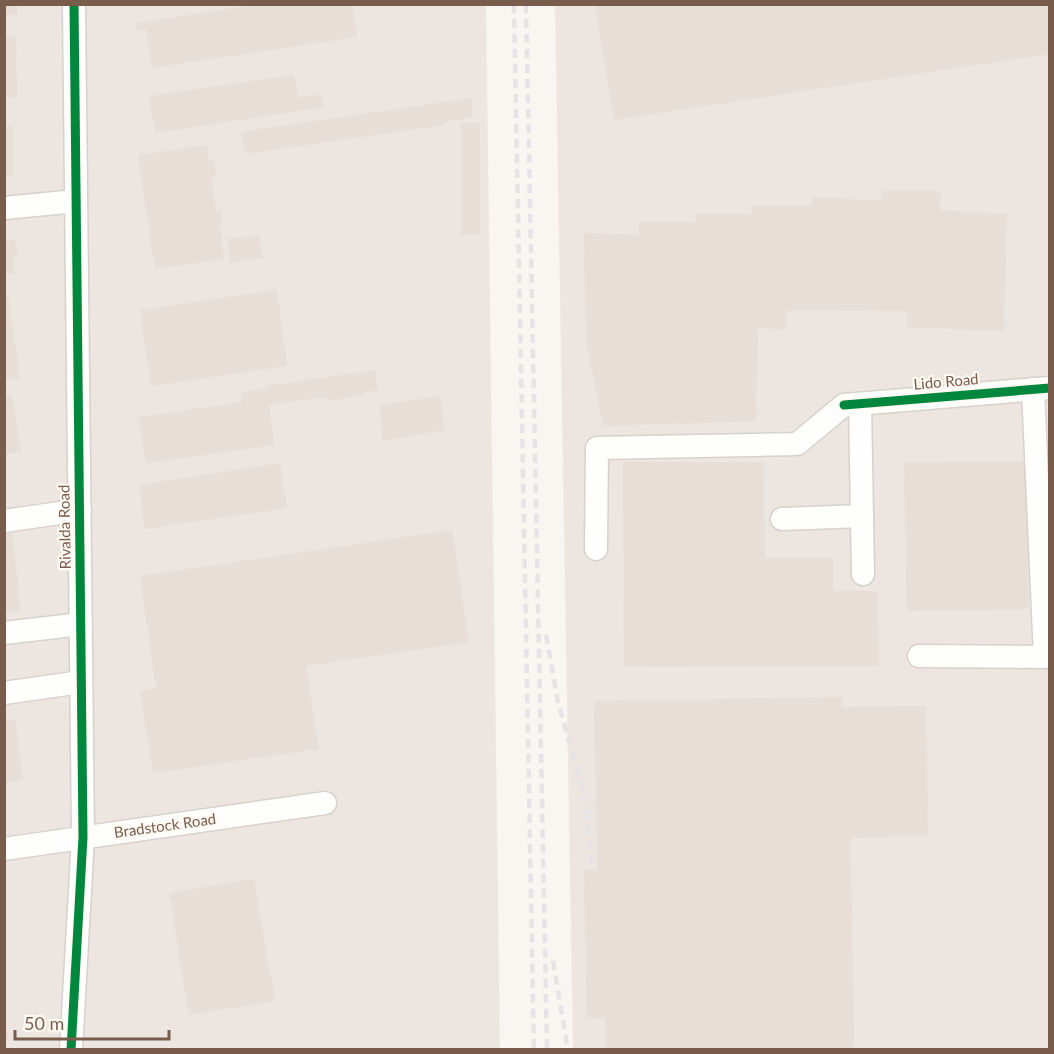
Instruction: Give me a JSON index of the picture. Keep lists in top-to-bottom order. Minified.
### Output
{"streets":{"street":["Lido Road","Rivalda Road","Bradstock Road"]},"crossings":[["Rivalda Road","Bradstock Road"]],"scale_bar":"50 m"}
